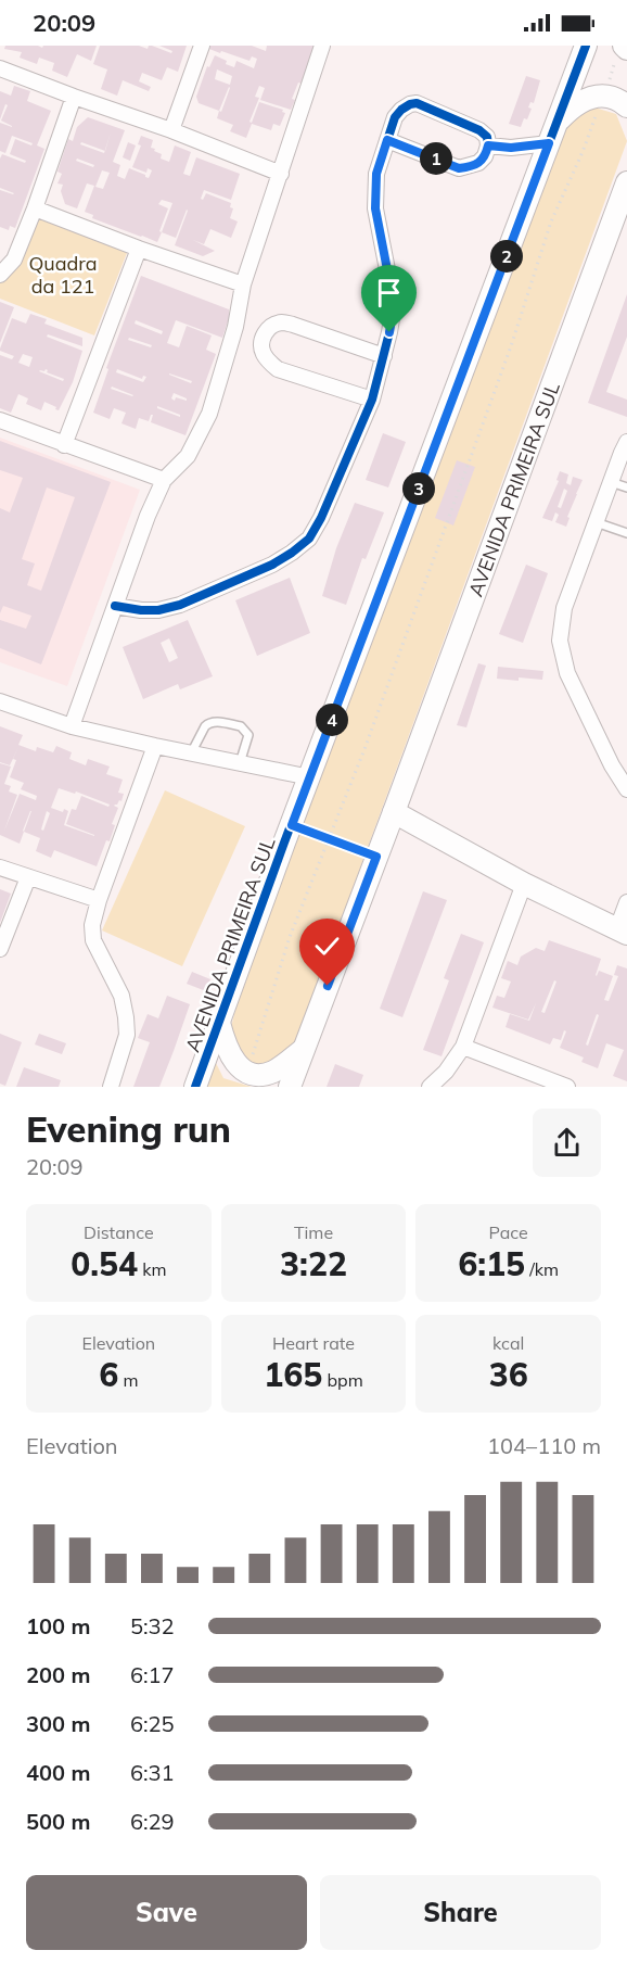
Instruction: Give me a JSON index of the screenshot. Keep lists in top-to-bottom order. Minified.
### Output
{"streets":{"street":["AVENIDA PRIMEIRA SUL"]},"parks":["Quadra da 121"],"page":{"status":"20:09","pins":["1","2","3","4"],"heading":["Evening run","20:09"],"stats":[["Distance","0.54 km"],["Time","3:22"],["Pace","6:15 /km"],["Elevation","6 m"],["Heart rate","165 bpm"],["kcal","36"]],"chart":["Elevation","104–110 m"],"list":[{"name":"100 m","note":"5:32"},{"name":"200 m","note":"6:17"},{"name":"300 m","note":"6:25"},{"name":"400 m","note":"6:31"},{"name":"500 m","note":"6:29"}],"buttons":["Save","Share"]}}
